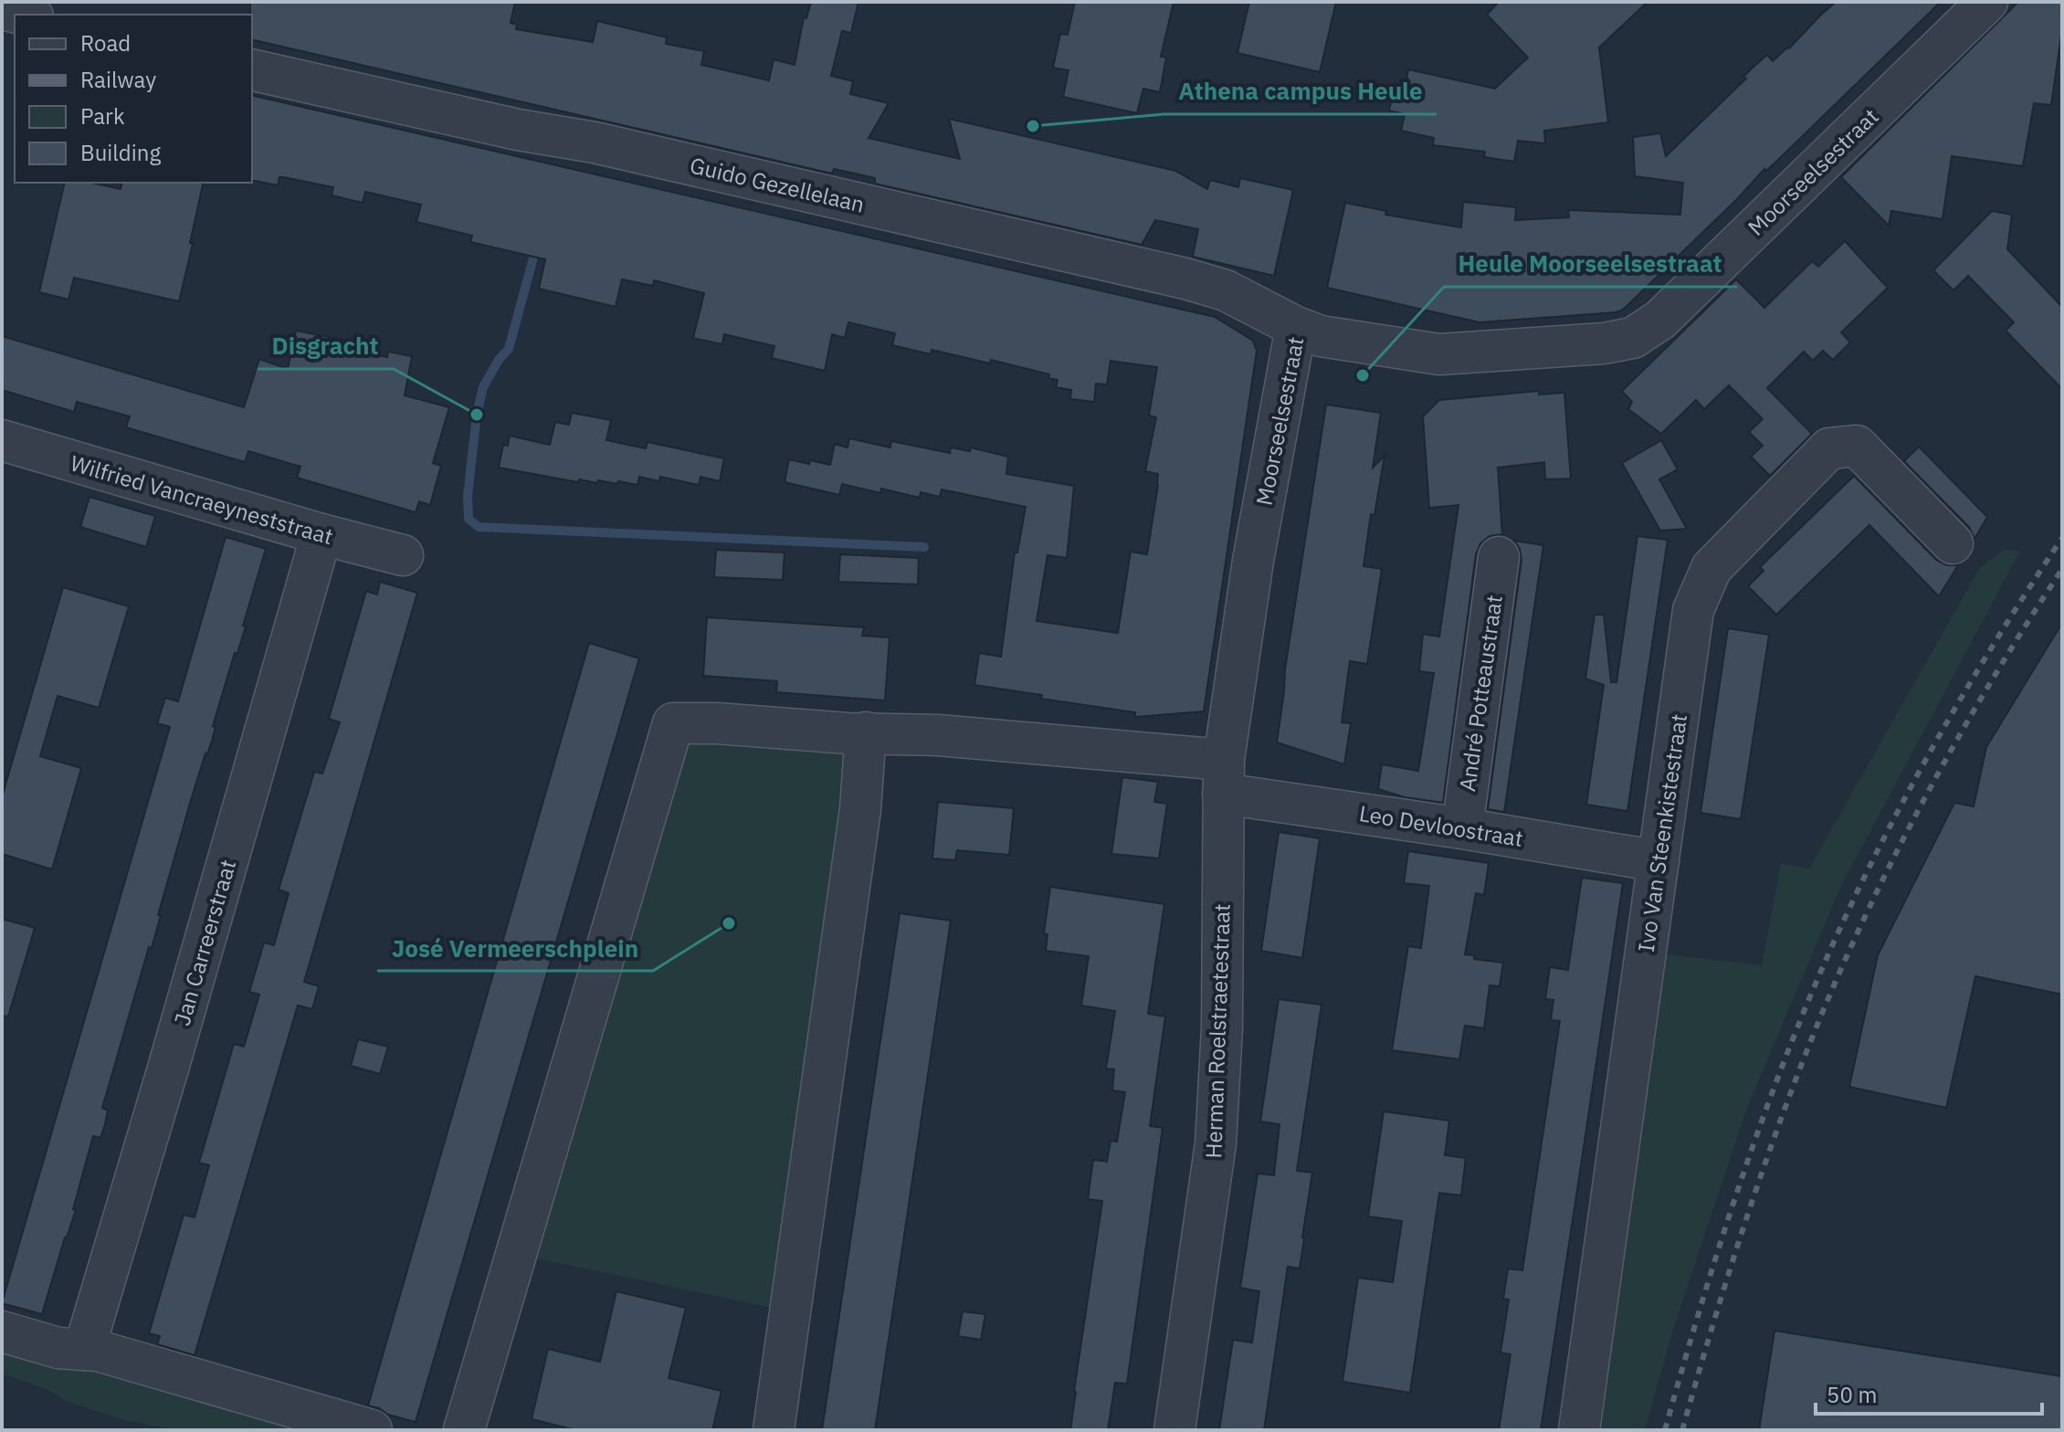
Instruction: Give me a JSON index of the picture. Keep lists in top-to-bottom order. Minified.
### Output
{"streets":{"street":["Moorseelsestraat","Guido Gezellelaan","Wilfried Vancraeyneststraat","André Potteaustraat","Leo Devloostraat","Ivo Van Steenkistestraat","Jan Carreerstraat","Herman Roelstraetestraat"]},"crossings":[["Moorseelsestraat","Guido Gezellelaan"],["Moorseelsestraat","Leo Devloostraat"],["Moorseelsestraat","Herman Roelstraetestraat"],["Wilfried Vancraeyneststraat","Jan Carreerstraat"],["André Potteaustraat","Leo Devloostraat"],["Leo Devloostraat","Ivo Van Steenkistestraat"],["Leo Devloostraat","Herman Roelstraetestraat"]],"places":["Athena campus Heule","Heule Moorseelsestraat","Disgracht","José Vermeerschplein"],"legend":["Road","Railway","Park","Building"],"scale_bar":"50 m"}
